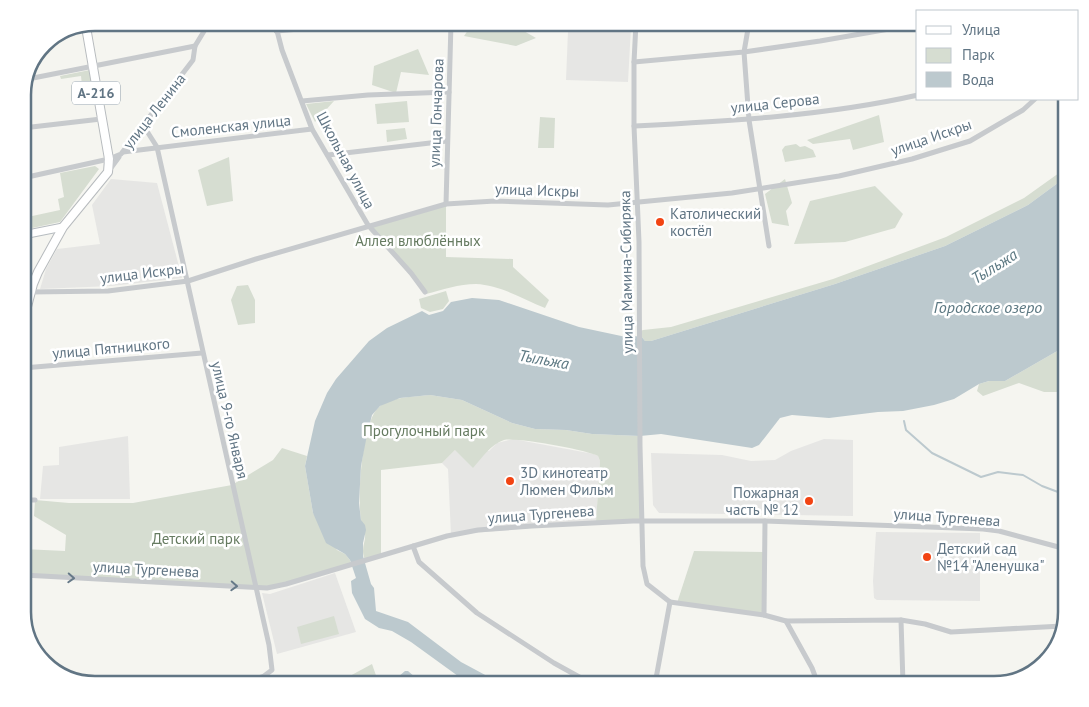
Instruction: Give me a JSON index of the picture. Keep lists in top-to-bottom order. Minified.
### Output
{"streets":{"main road":["А-216","улица Ленина"],"street":["улица Серова","улица Гончарова","Смоленская улица","улица Искры","Школьная улица","улица Мамина-Сибиряка","улица Пятницкого","улица 9-го Января","улица Тургенева"]},"crossings":[["А-216","улица Ленина"],["улица Серова","улица Мамина-Сибиряка"],["улица Ленина","Смоленская улица"],["улица Гончарова","улица Искры"],["Смоленская улица","Школьная улица"],["Смоленская улица","улица 9-го Января"],["улица Искры","Школьная улица"],["улица Искры","улица Мамина-Сибиряка"],["улица Искры","улица 9-го Января"],["улица Мамина-Сибиряка","улица Тургенева"],["улица Пятницкого","улица 9-го Января"],["улица 9-го Января","улица Тургенева"]],"water":["Тыльжа","Городское озеро"],"parks":["Аллея влюблённых","Прогулочный парк","Детский парк"],"places":["Католический костёл","3D кинотеатр Люмен Фильм","Пожарная часть № 12","Детский сад №14 \"Аленушка\""],"legend":["Улица","Парк","Вода"]}
